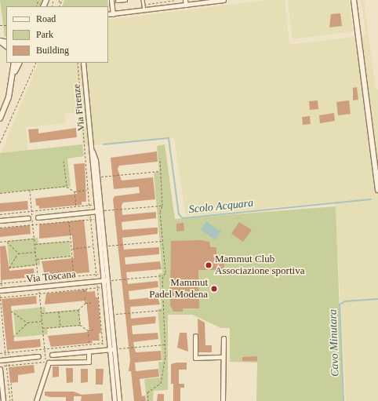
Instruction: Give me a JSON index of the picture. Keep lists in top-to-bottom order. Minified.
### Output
{"streets":{"street":["Via Firenze","Via Toscana"]},"crossings":[["Via Firenze","Via Toscana"]],"water":["Scolo Acquara","Cavo Minutara"],"places":["Mammut Club Associazione sportiva","Mammut Padel Modena"],"legend":["Road","Park","Building"]}
